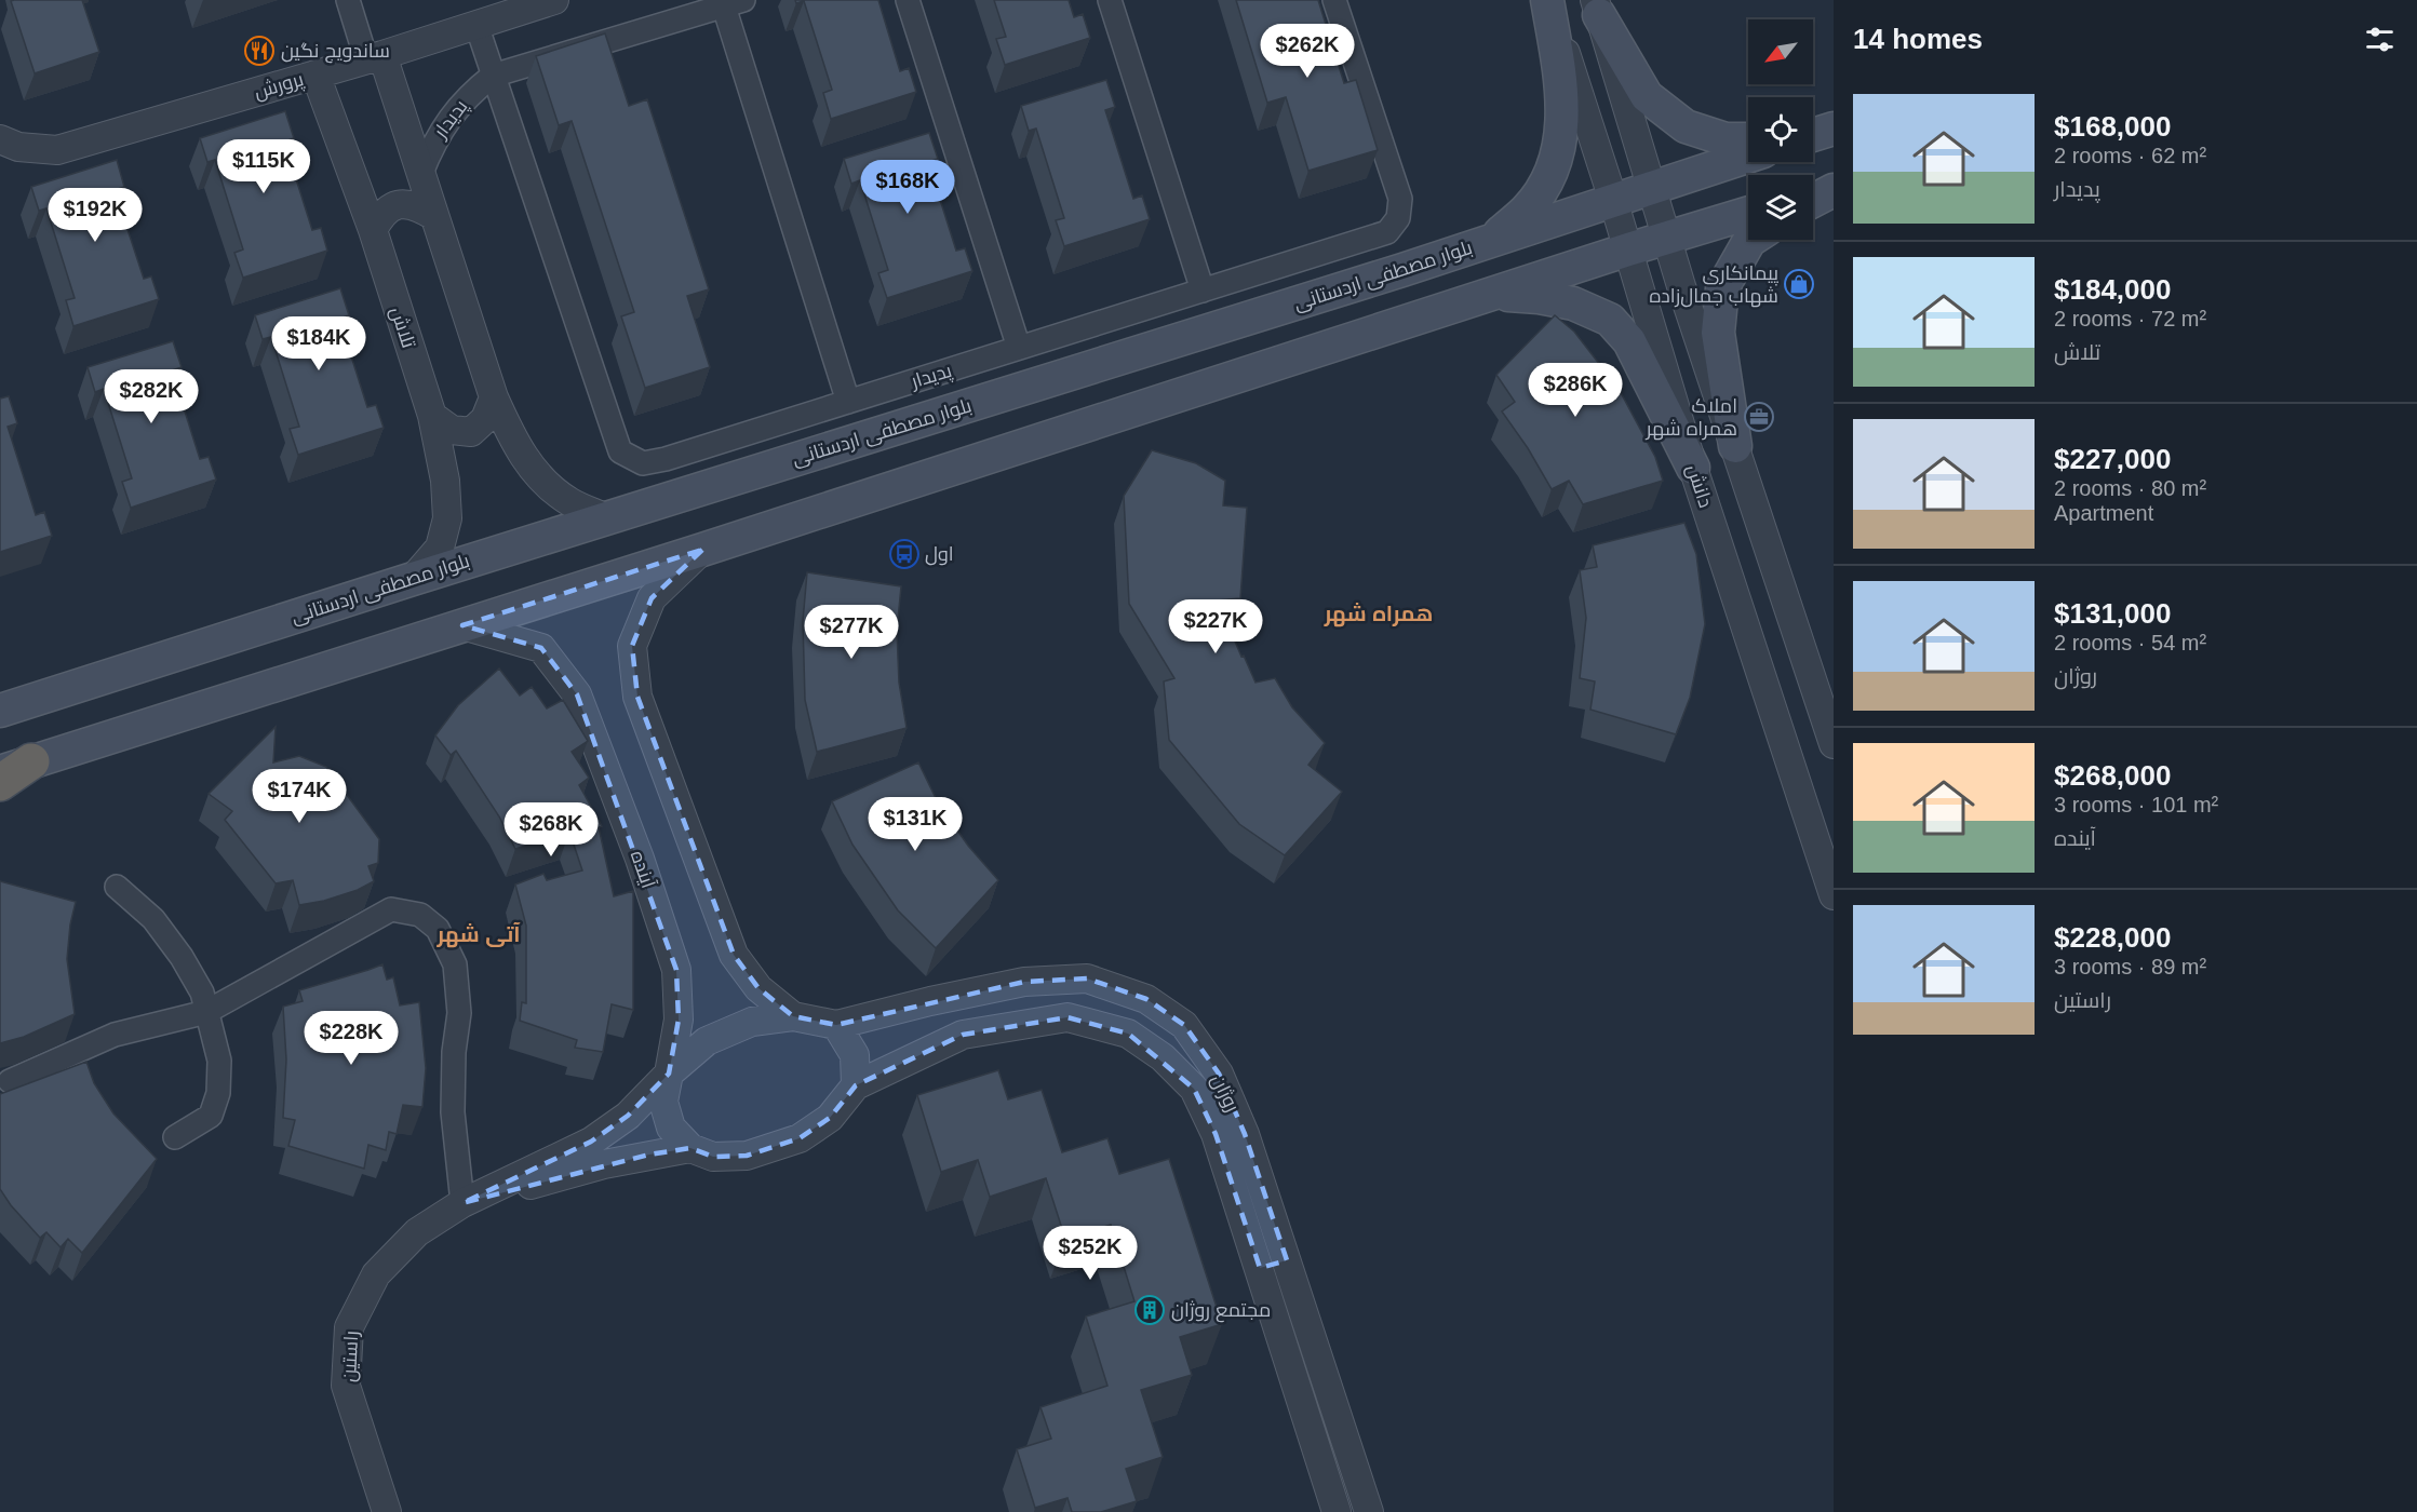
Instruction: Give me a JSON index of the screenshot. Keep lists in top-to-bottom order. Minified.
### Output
{"streets":{"main road":["بلوار مصطفی اردستانی"],"street":["پرورش","پدیدار","تلاش","دانش","آینده","روژان","راستین"]},"crossings":[["پرورش","تلاش"],["بلوار مصطفی اردستانی","تلاش"],["بلوار مصطفی اردستانی","دانش"],["آینده","روژان"]],"districts":["همراه شهر","آتی شهر"],"places":{"restaurant":["ساندویج نگین"],"shop":["پیمانکاری شهاب جمال‌زاده"],"office":["املاک همراه شهر"],"bus stop":["اول"],"building":["مجتمع روژان"]},"north":"bottom left","page":{"heading":"14 homes","price":["$262K","$115K","$168K","$192K","$184K","$286K","$282K","$227K","$277K","$174K","$131K","$268K","$228K","$252K"],"list":[{"name":"$168,000","note":"2 rooms · 62 m² · پدیدار"},{"name":"$184,000","note":"2 rooms · 72 m² · تلاش"},{"name":"$227,000","note":"2 rooms · 80 m² · Apartment"},{"name":"$131,000","note":"2 rooms · 54 m² · روژان"},{"name":"$268,000","note":"3 rooms · 101 m² · آینده"},{"name":"$228,000","note":"3 rooms · 89 m² · راستین"}]}}
